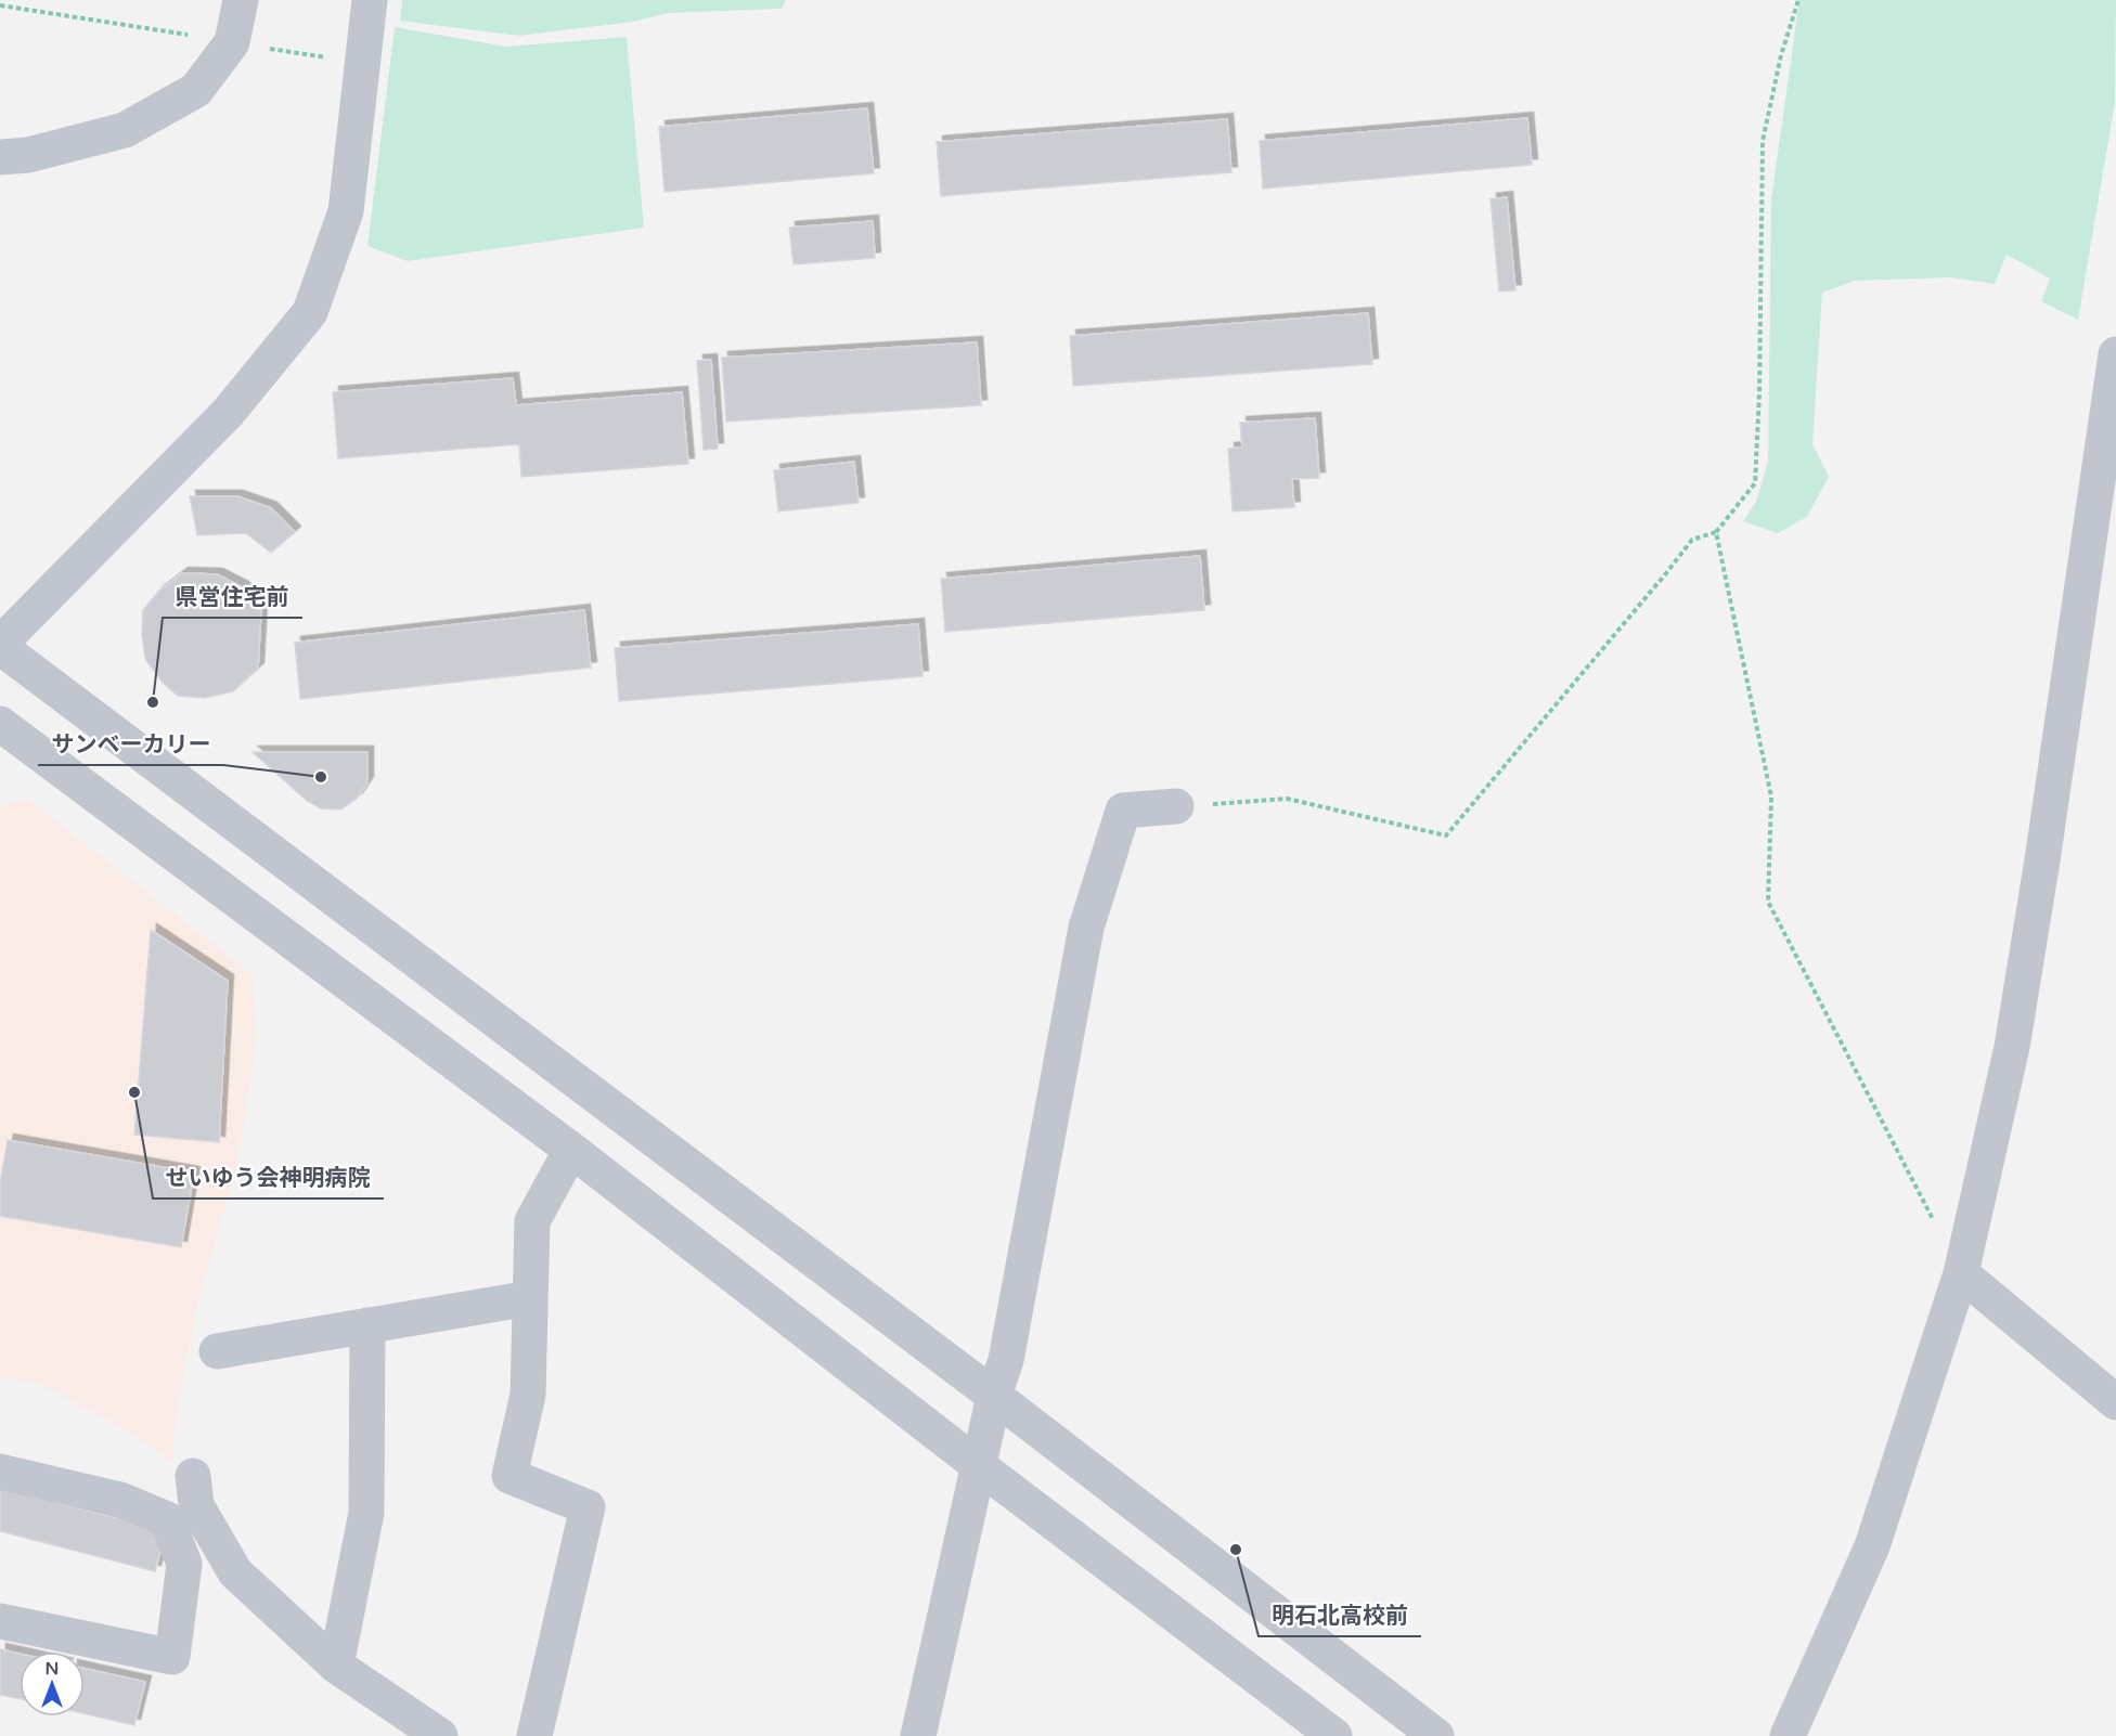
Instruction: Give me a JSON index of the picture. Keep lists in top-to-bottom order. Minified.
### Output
{"places":["県営住宅前","サンベーカリー","せいゆう会神明病院","明石北高校前"],"north":"top"}
